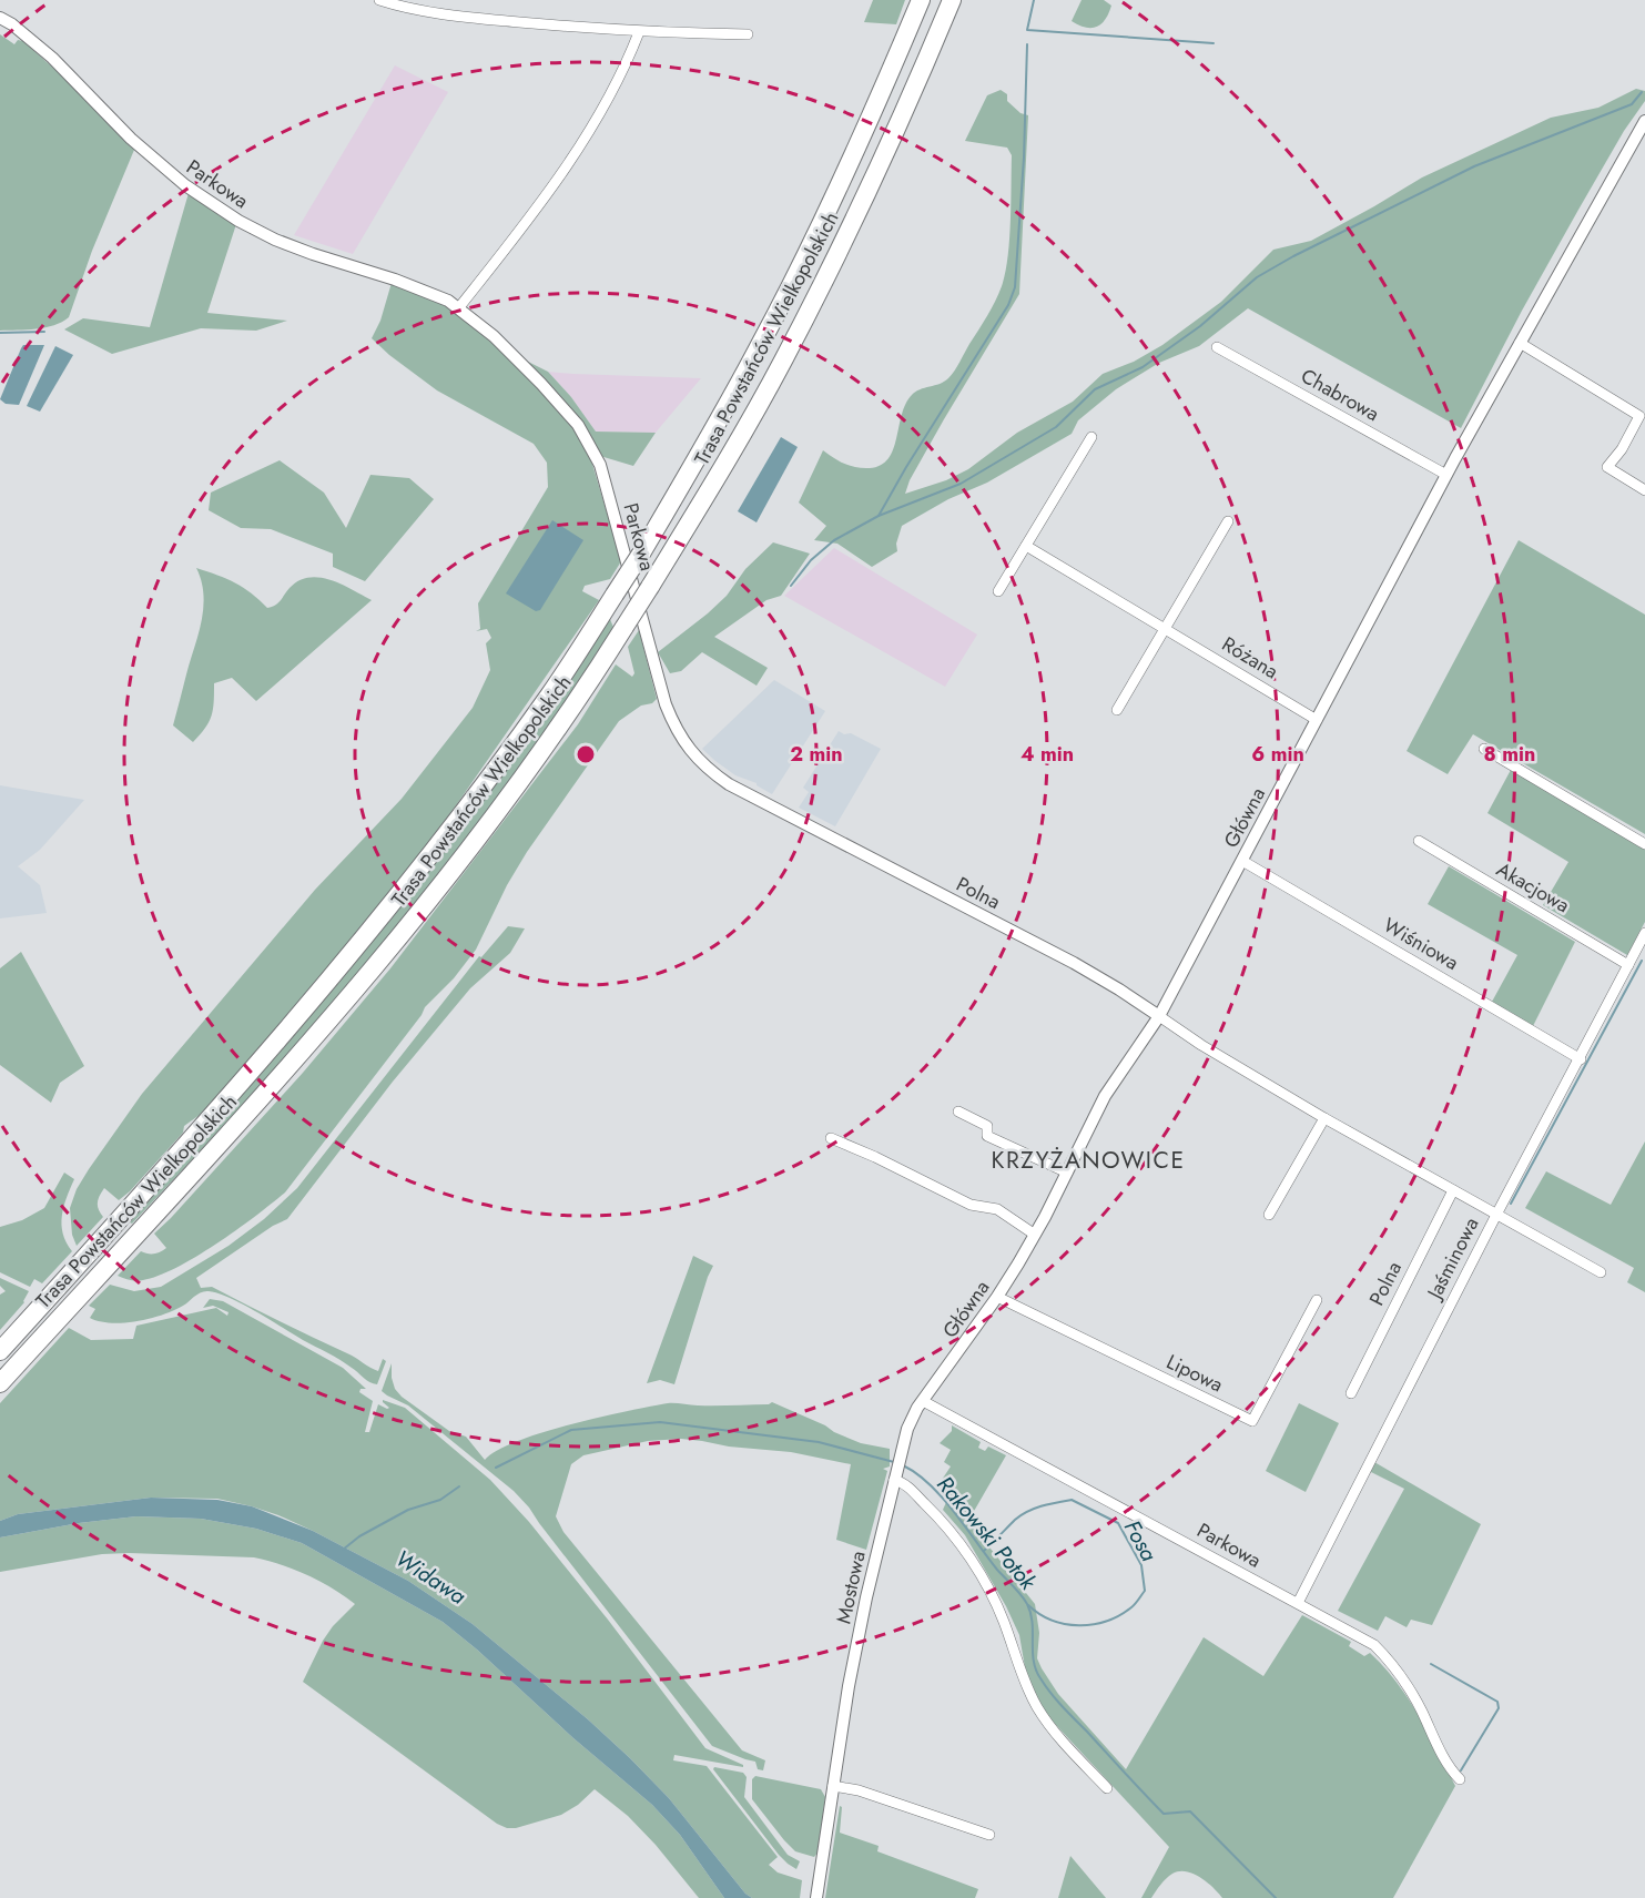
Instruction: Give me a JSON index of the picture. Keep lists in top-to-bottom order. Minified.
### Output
{"streets":{"highway":["Trasa Powstańców Wielkopolskich"],"street":["Parkowa","Chabrowa","Różana","Główna","Akacjowa","Polna","Wiśniowa","Jaśminowa","Lipowa","Mostowa"]},"crossings":[["Parkowa","Główna"],["Parkowa","Polna"],["Parkowa","Jaśminowa"],["Parkowa","Mostowa"],["Chabrowa","Główna"],["Różana","Główna"],["Główna","Polna"],["Główna","Wiśniowa"],["Główna","Lipowa"],["Główna","Mostowa"],["Akacjowa","Jaśminowa"],["Polna","Jaśminowa"],["Wiśniowa","Jaśminowa"]],"districts":["KRZYŻANOWICE"],"water":["Rakowski Potok","Fosa","Widawa"],"rings":["2 min","4 min","6 min","8 min"]}
